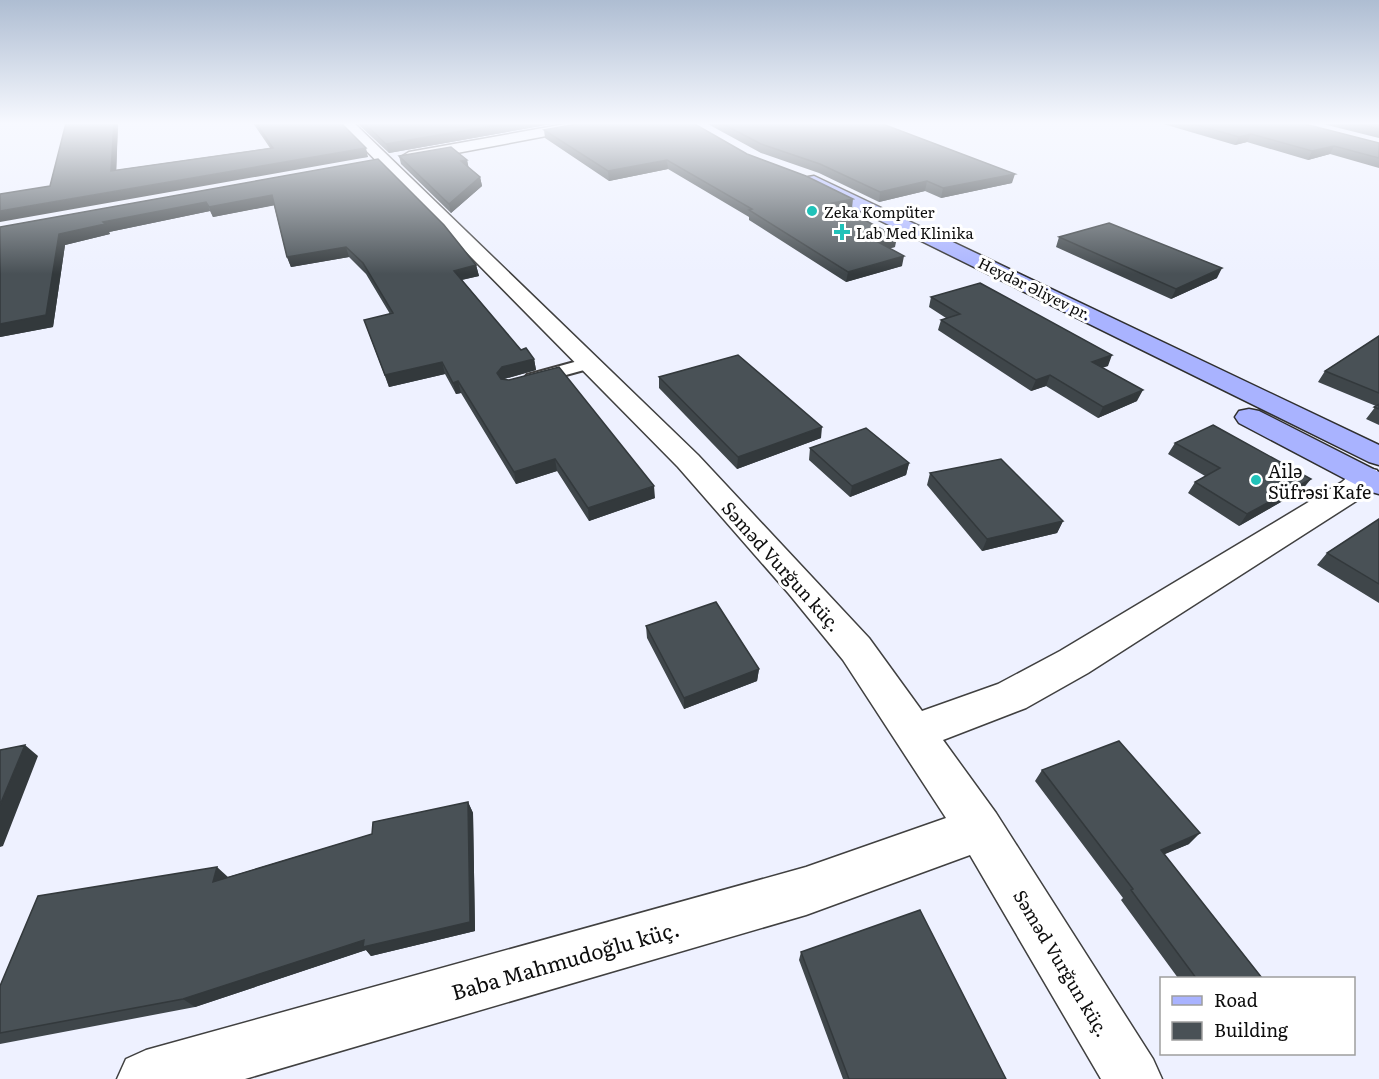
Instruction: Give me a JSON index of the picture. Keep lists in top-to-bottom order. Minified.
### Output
{"streets":{"street":["Səməd Vurğun küç.","Baba Mahmudoğlu küç."]},"crossings":[["Səməd Vurğun küç.","Baba Mahmudoğlu küç."]],"places":{"other":["Zeka Kompüter","Ailə Süfrəsi Kafe"],"health":["Lab Med Klinika"]},"legend":["Road","Building"]}
